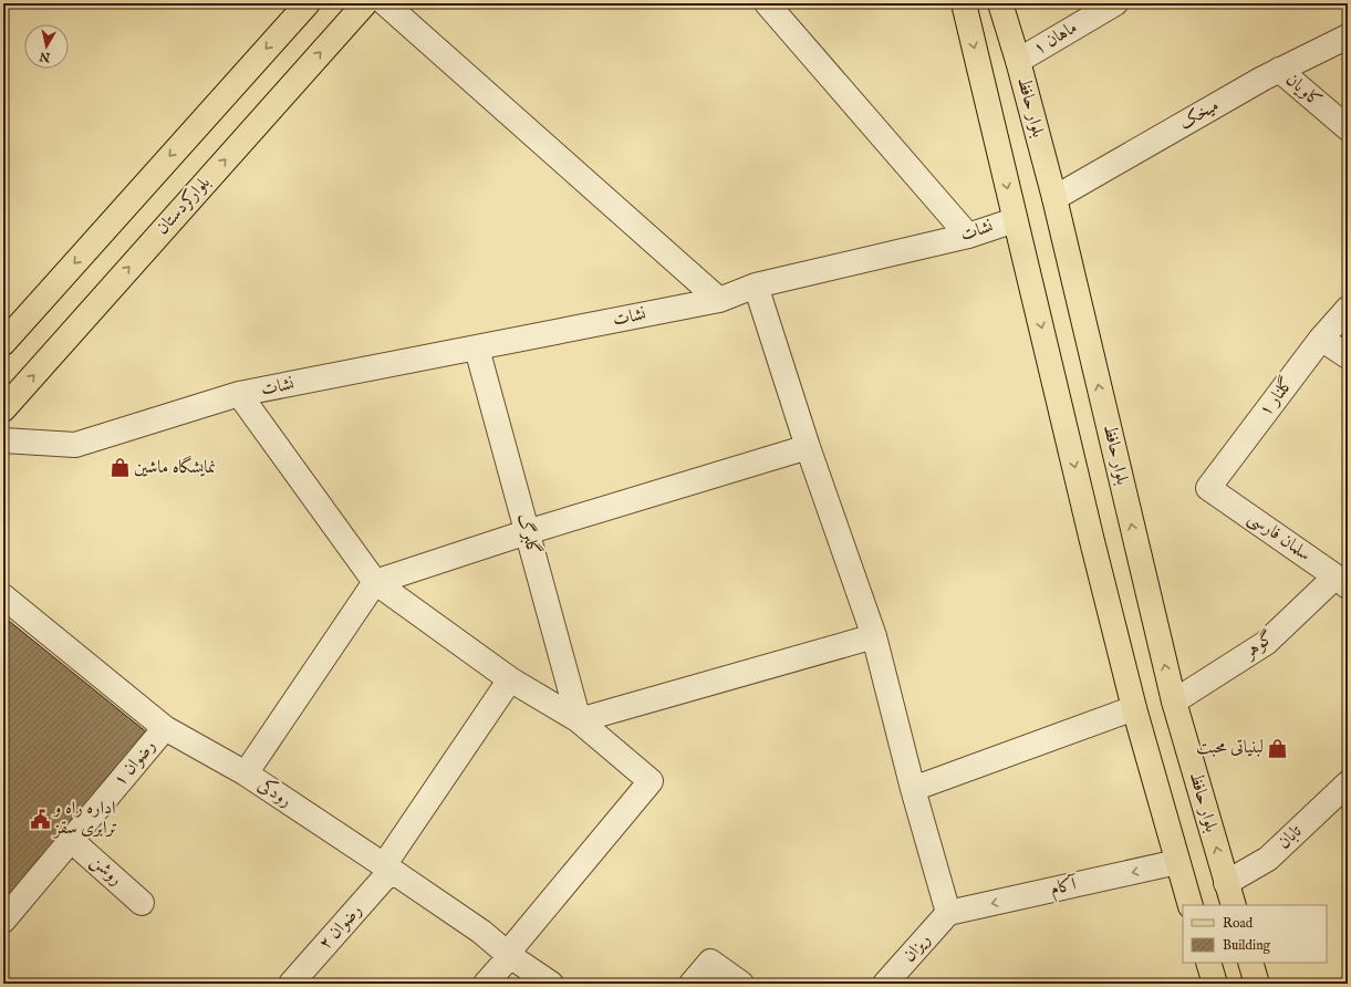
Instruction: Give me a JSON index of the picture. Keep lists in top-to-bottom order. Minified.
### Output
{"streets":{"main road":["بلوار حافظ","بلوارکردستان"],"street":["ماهان ۱","کاویان","میخک","نشات","گلنار ۱","گلبرگ","سلمان فارسی","گوهر","رضوان ۱","رودکی","تابان","روشن","آکام","رضوان ۲","ریزان"]},"crossings":[["ماهان ۱","بلوار حافظ"],["کاویان","میخک"],["بلوار حافظ","میخک"],["بلوار حافظ","گوهر"],["بلوار حافظ","تابان"],["نشات","گلبرگ"],["گلنار ۱","سلمان فارسی"],["سلمان فارسی","گوهر"],["رضوان ۱","رودکی"],["رضوان ۱","روشن"],["رودکی","رضوان ۲"],["آکام","ریزان"]],"places":{"shop":["نمایشگاه ماشین","لبنیاتی محبت"],"public building":["اداره راه و ترابری سقز"]},"legend":["Road","Building"],"north":"bottom"}
